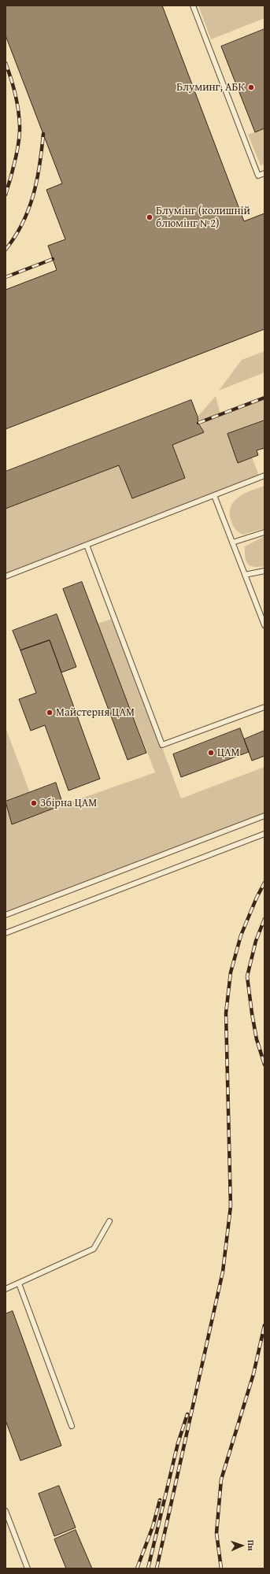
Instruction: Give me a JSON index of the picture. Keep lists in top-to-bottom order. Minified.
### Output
{"places":["Блуминг, АБК","Блумінг (колишній блюмінг №2)","Майстерня ЦАМ","ЦАМ","Збірна ЦАМ"],"north":"right"}
